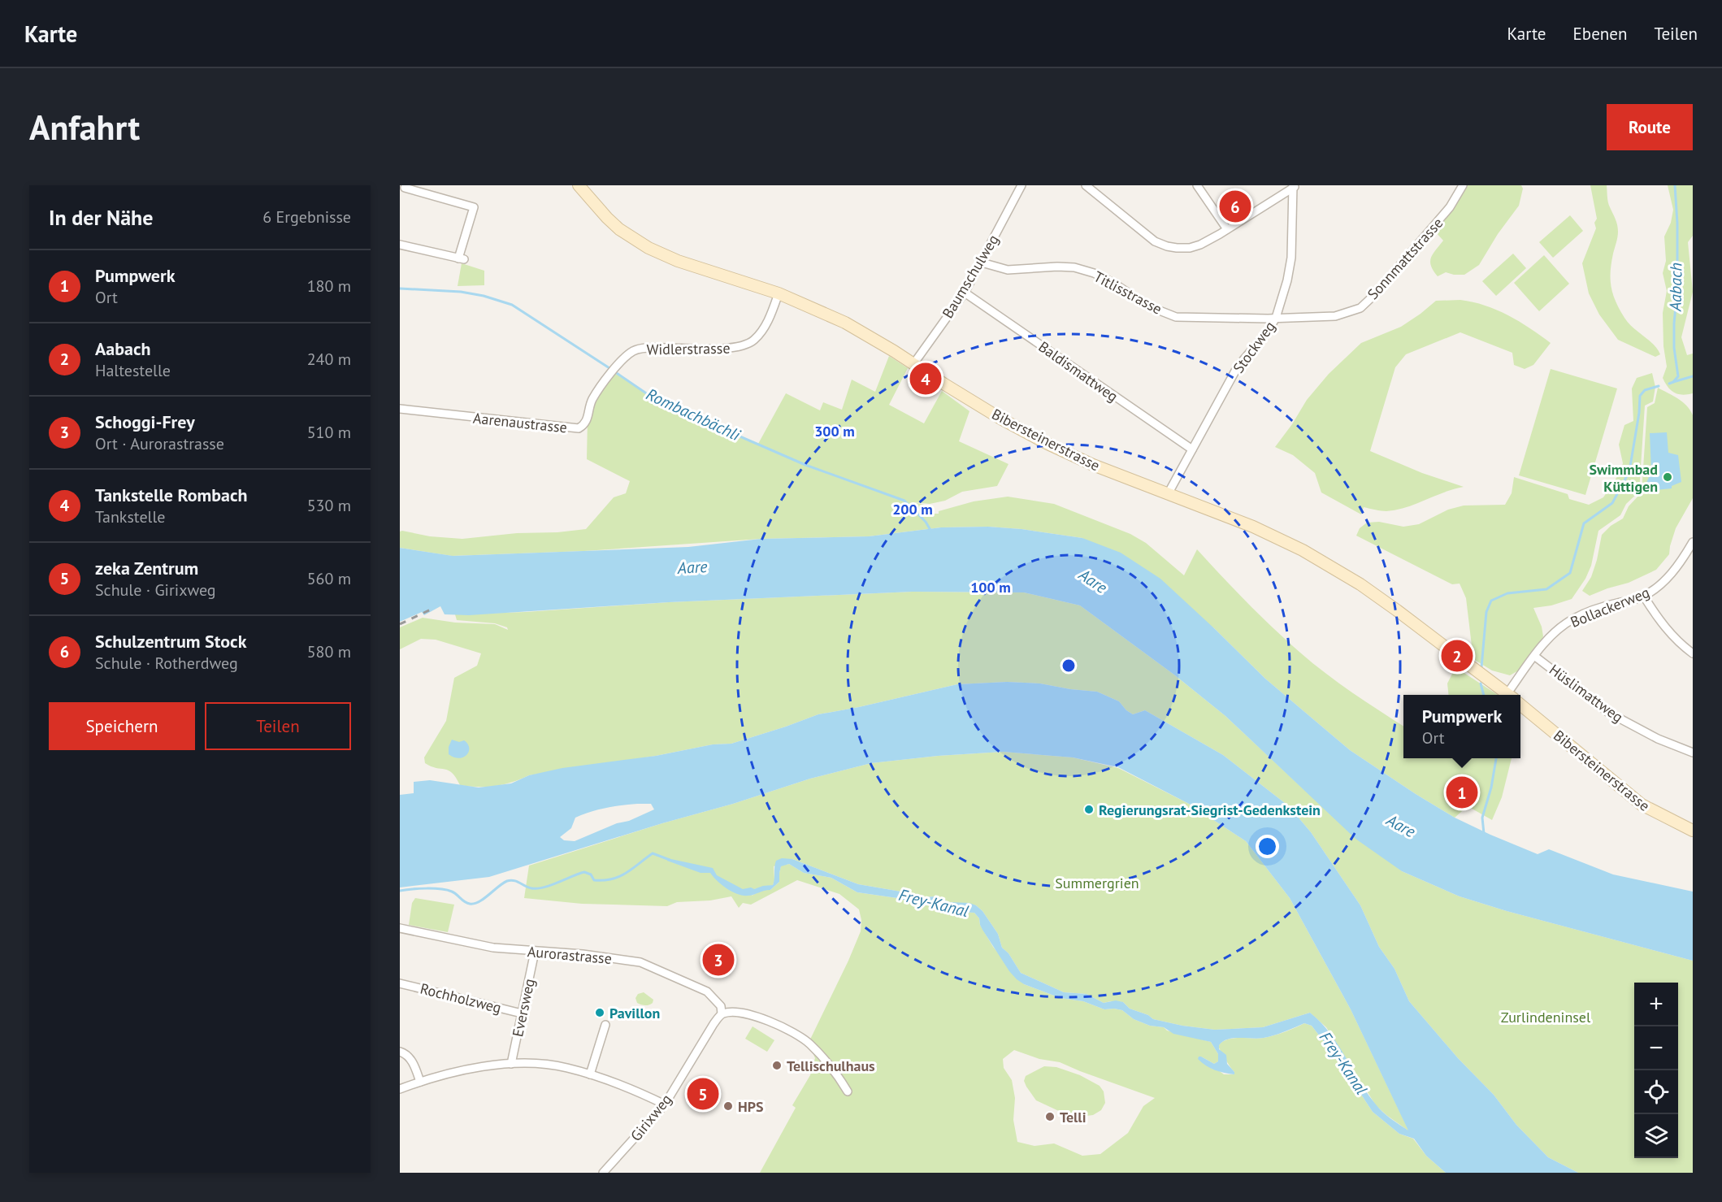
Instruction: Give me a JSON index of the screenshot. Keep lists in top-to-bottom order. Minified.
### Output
{"streets":{"main road":["Bibersteinerstrasse"],"street":["Sonnmattstrasse","Baumschulweg","Titlisstrasse","Stockweg","Widlerstrasse","Baldismattweg","Aarenaustrasse","Bollackerweg","Hüslimattweg","Aurorastrasse","Rochholzweg","Eversweg","Girixweg"]},"crossings":[["Sonnmattstrasse","Titlisstrasse"],["Sonnmattstrasse","Stockweg"],["Baumschulweg","Titlisstrasse"],["Baumschulweg","Baldismattweg"],["Baumschulweg","Bibersteinerstrasse"],["Titlisstrasse","Stockweg"],["Stockweg","Baldismattweg"],["Stockweg","Bibersteinerstrasse"],["Widlerstrasse","Aarenaustrasse"],["Widlerstrasse","Bibersteinerstrasse"],["Bollackerweg","Hüslimattweg"],["Aurorastrasse","Eversweg"],["Aurorastrasse","Girixweg"],["Rochholzweg","Eversweg"]],"water":["Aabach","Rombachbächli","Aare","Frey-Kanal"],"parks":["Summergrien","Zurlindeninsel"],"places":["Swimmbad Küttigen","Regierungsrat-Siegrist-Gedenkstein","Pavillon","Tellischulhaus","HPS","Telli"],"page":{"header":"Karte","nav":["Karte","Ebenen","Teilen"],"buttons":["Route",["Speichern","Teilen"]],"title":"Anfahrt","heading":["In der Nähe","6 Ergebnisse"],"pins":["6","4","2","1","3","5"],"list":[{"mark":"1","name":"Pumpwerk","note":"Ort","value":"180 m"},{"mark":"2","name":"Aabach","note":"Haltestelle","value":"240 m"},{"mark":"3","name":"Schoggi-Frey","note":"Ort · Aurorastrasse","value":"510 m"},{"mark":"4","name":"Tankstelle Rombach","note":"Tankstelle","value":"530 m"},{"mark":"5","name":"zeka Zentrum","note":"Schule · Girixweg","value":"560 m"},{"mark":"6","name":"Schulzentrum Stock","note":"Schule · Rotherdweg","value":"580 m"}],"popup":["Pumpwerk","Ort"],"map_buttons":["+","−"]},"rings":["300 m","200 m","100 m"]}
